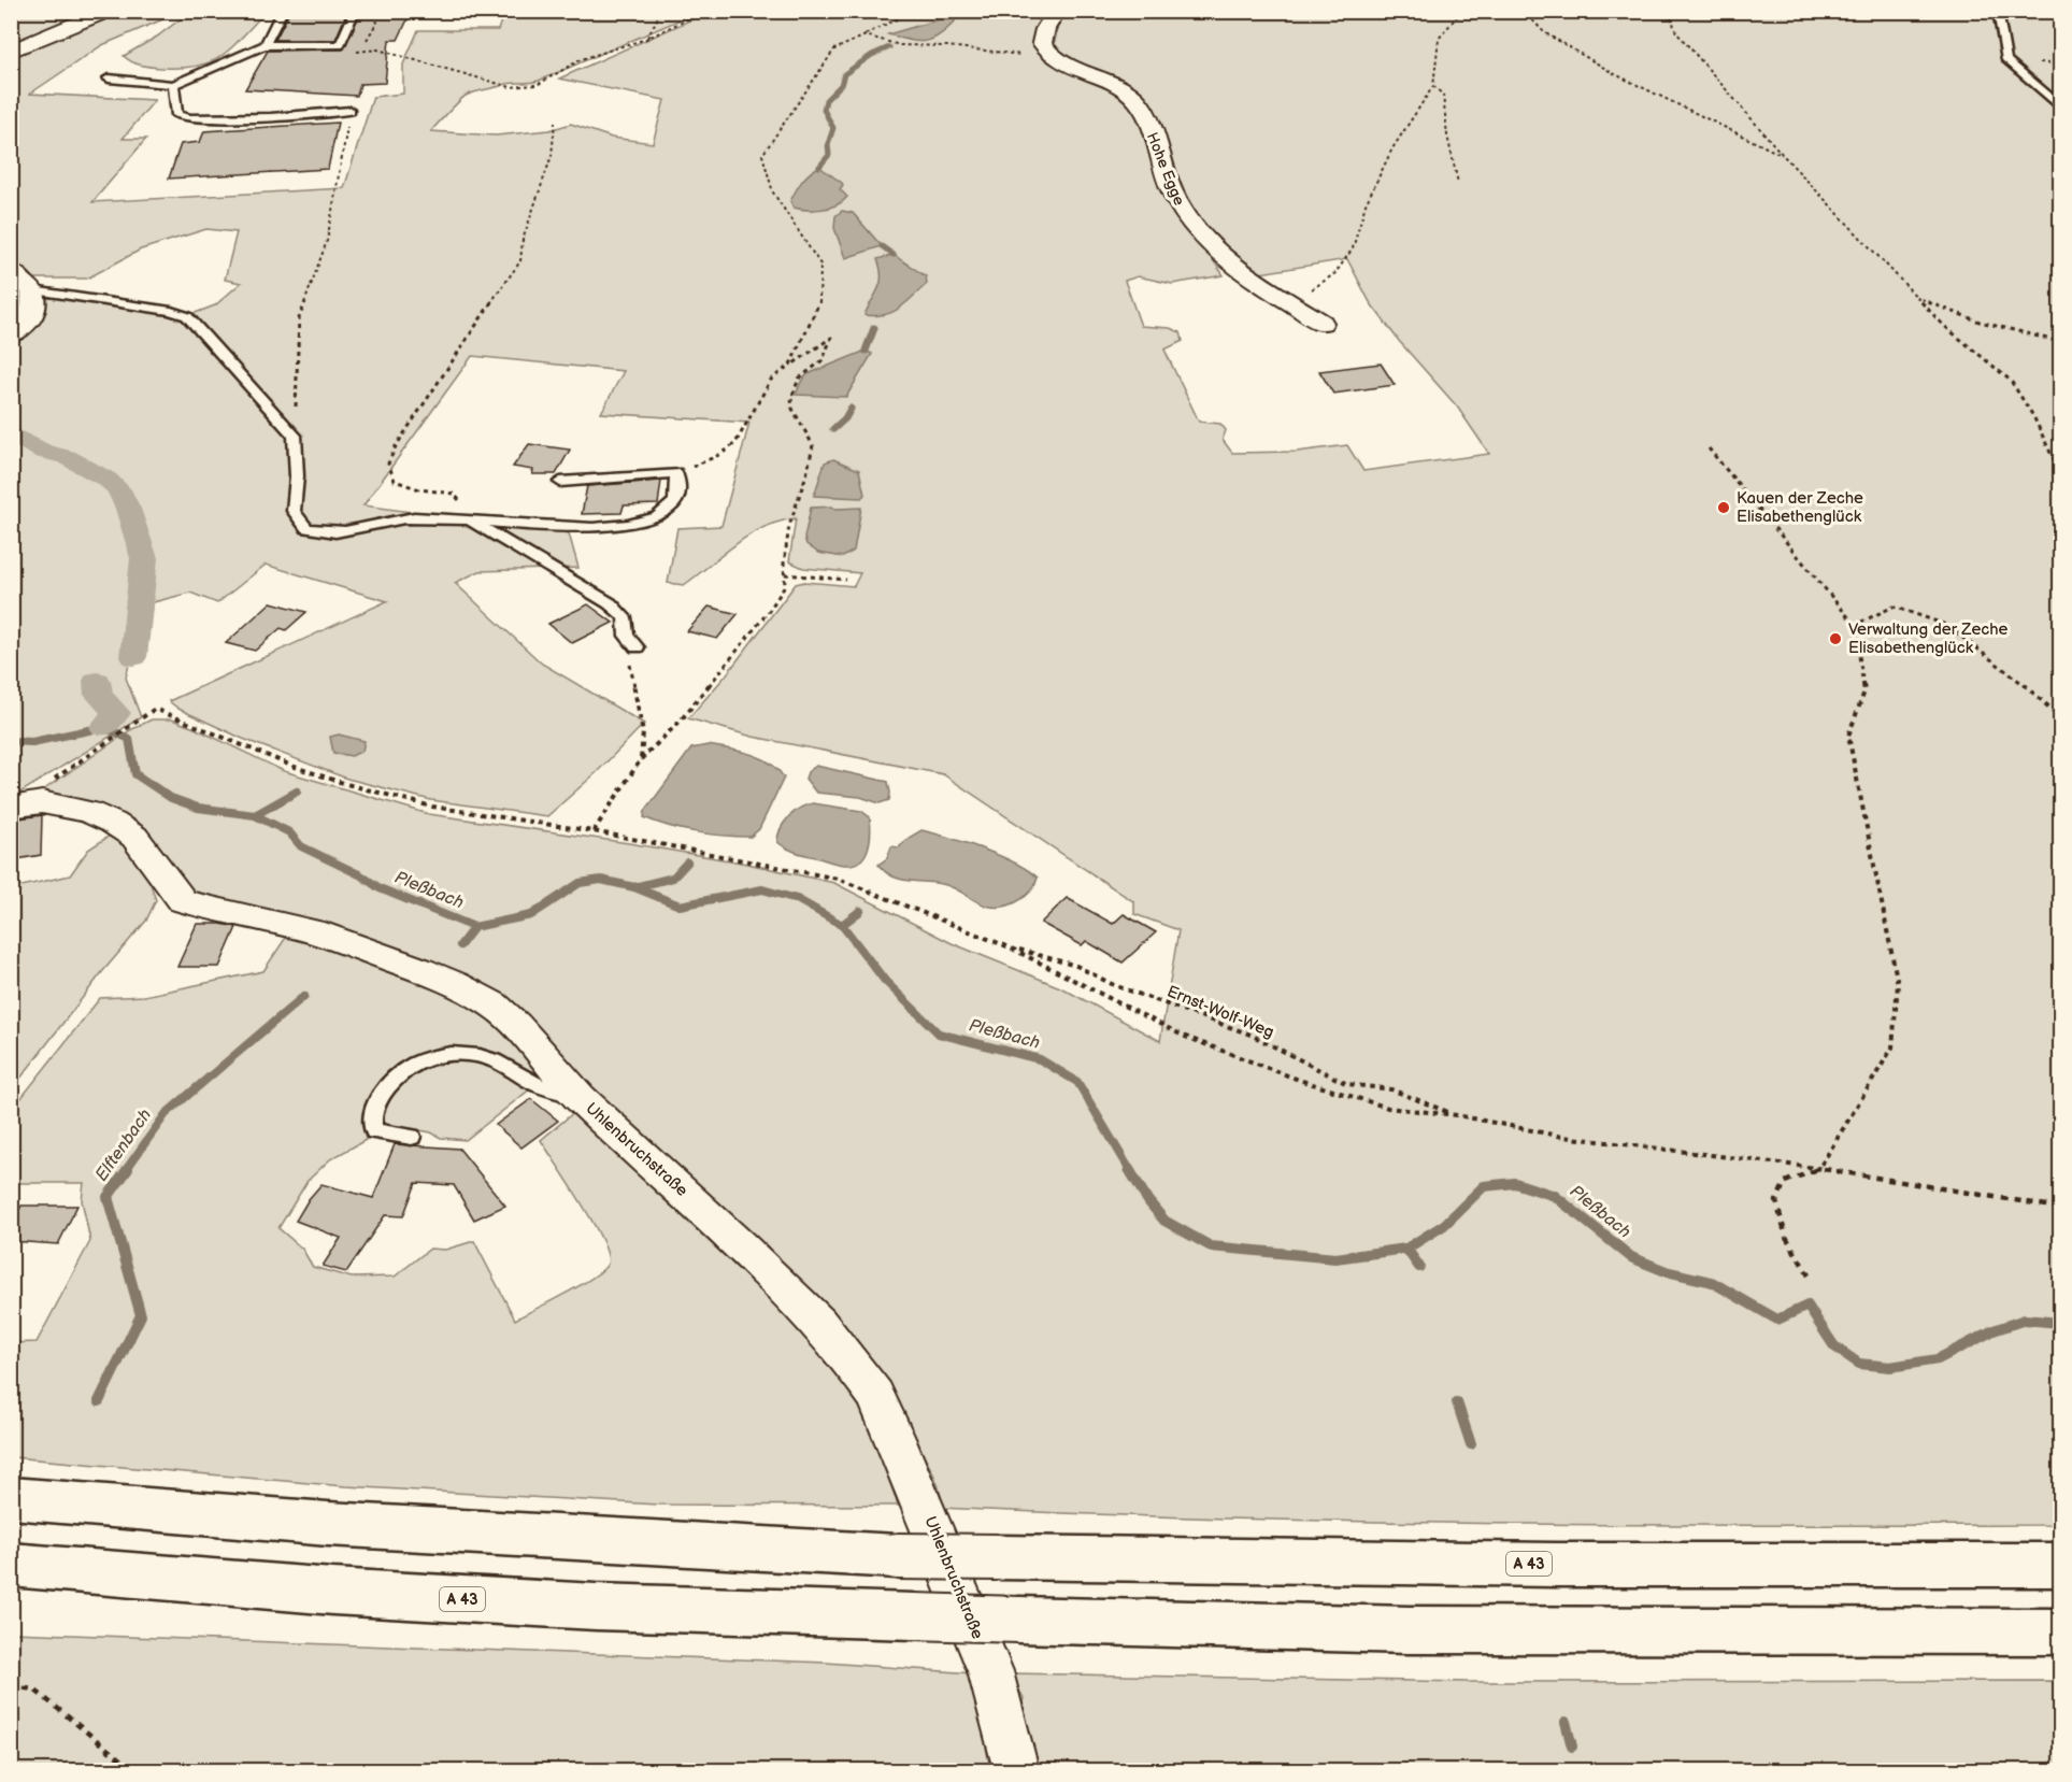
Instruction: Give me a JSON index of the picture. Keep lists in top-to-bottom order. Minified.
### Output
{"streets":{"highway":["A 43"],"street":["Hohe Egge","Uhlenbruchstraße"],"path":["Ernst-Wolf-Weg"]},"water":["Pleßbach","Elftenbach"],"places":["Kauen der Zeche Elisabethenglück","Verwaltung der Zeche Elisabethenglück"]}
